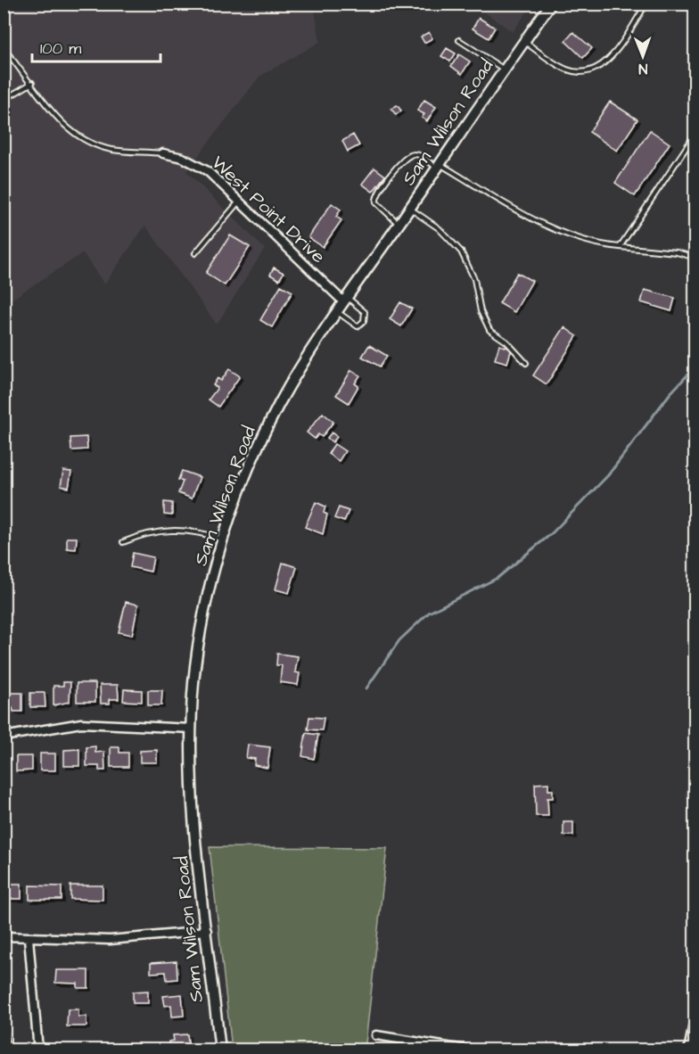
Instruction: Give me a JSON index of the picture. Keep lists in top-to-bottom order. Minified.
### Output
{"streets":{"street":["Sam Wilson Road","West Point Drive"]},"crossings":[["Sam Wilson Road","West Point Drive"]],"scale_bar":"100 m","north":"bottom"}
